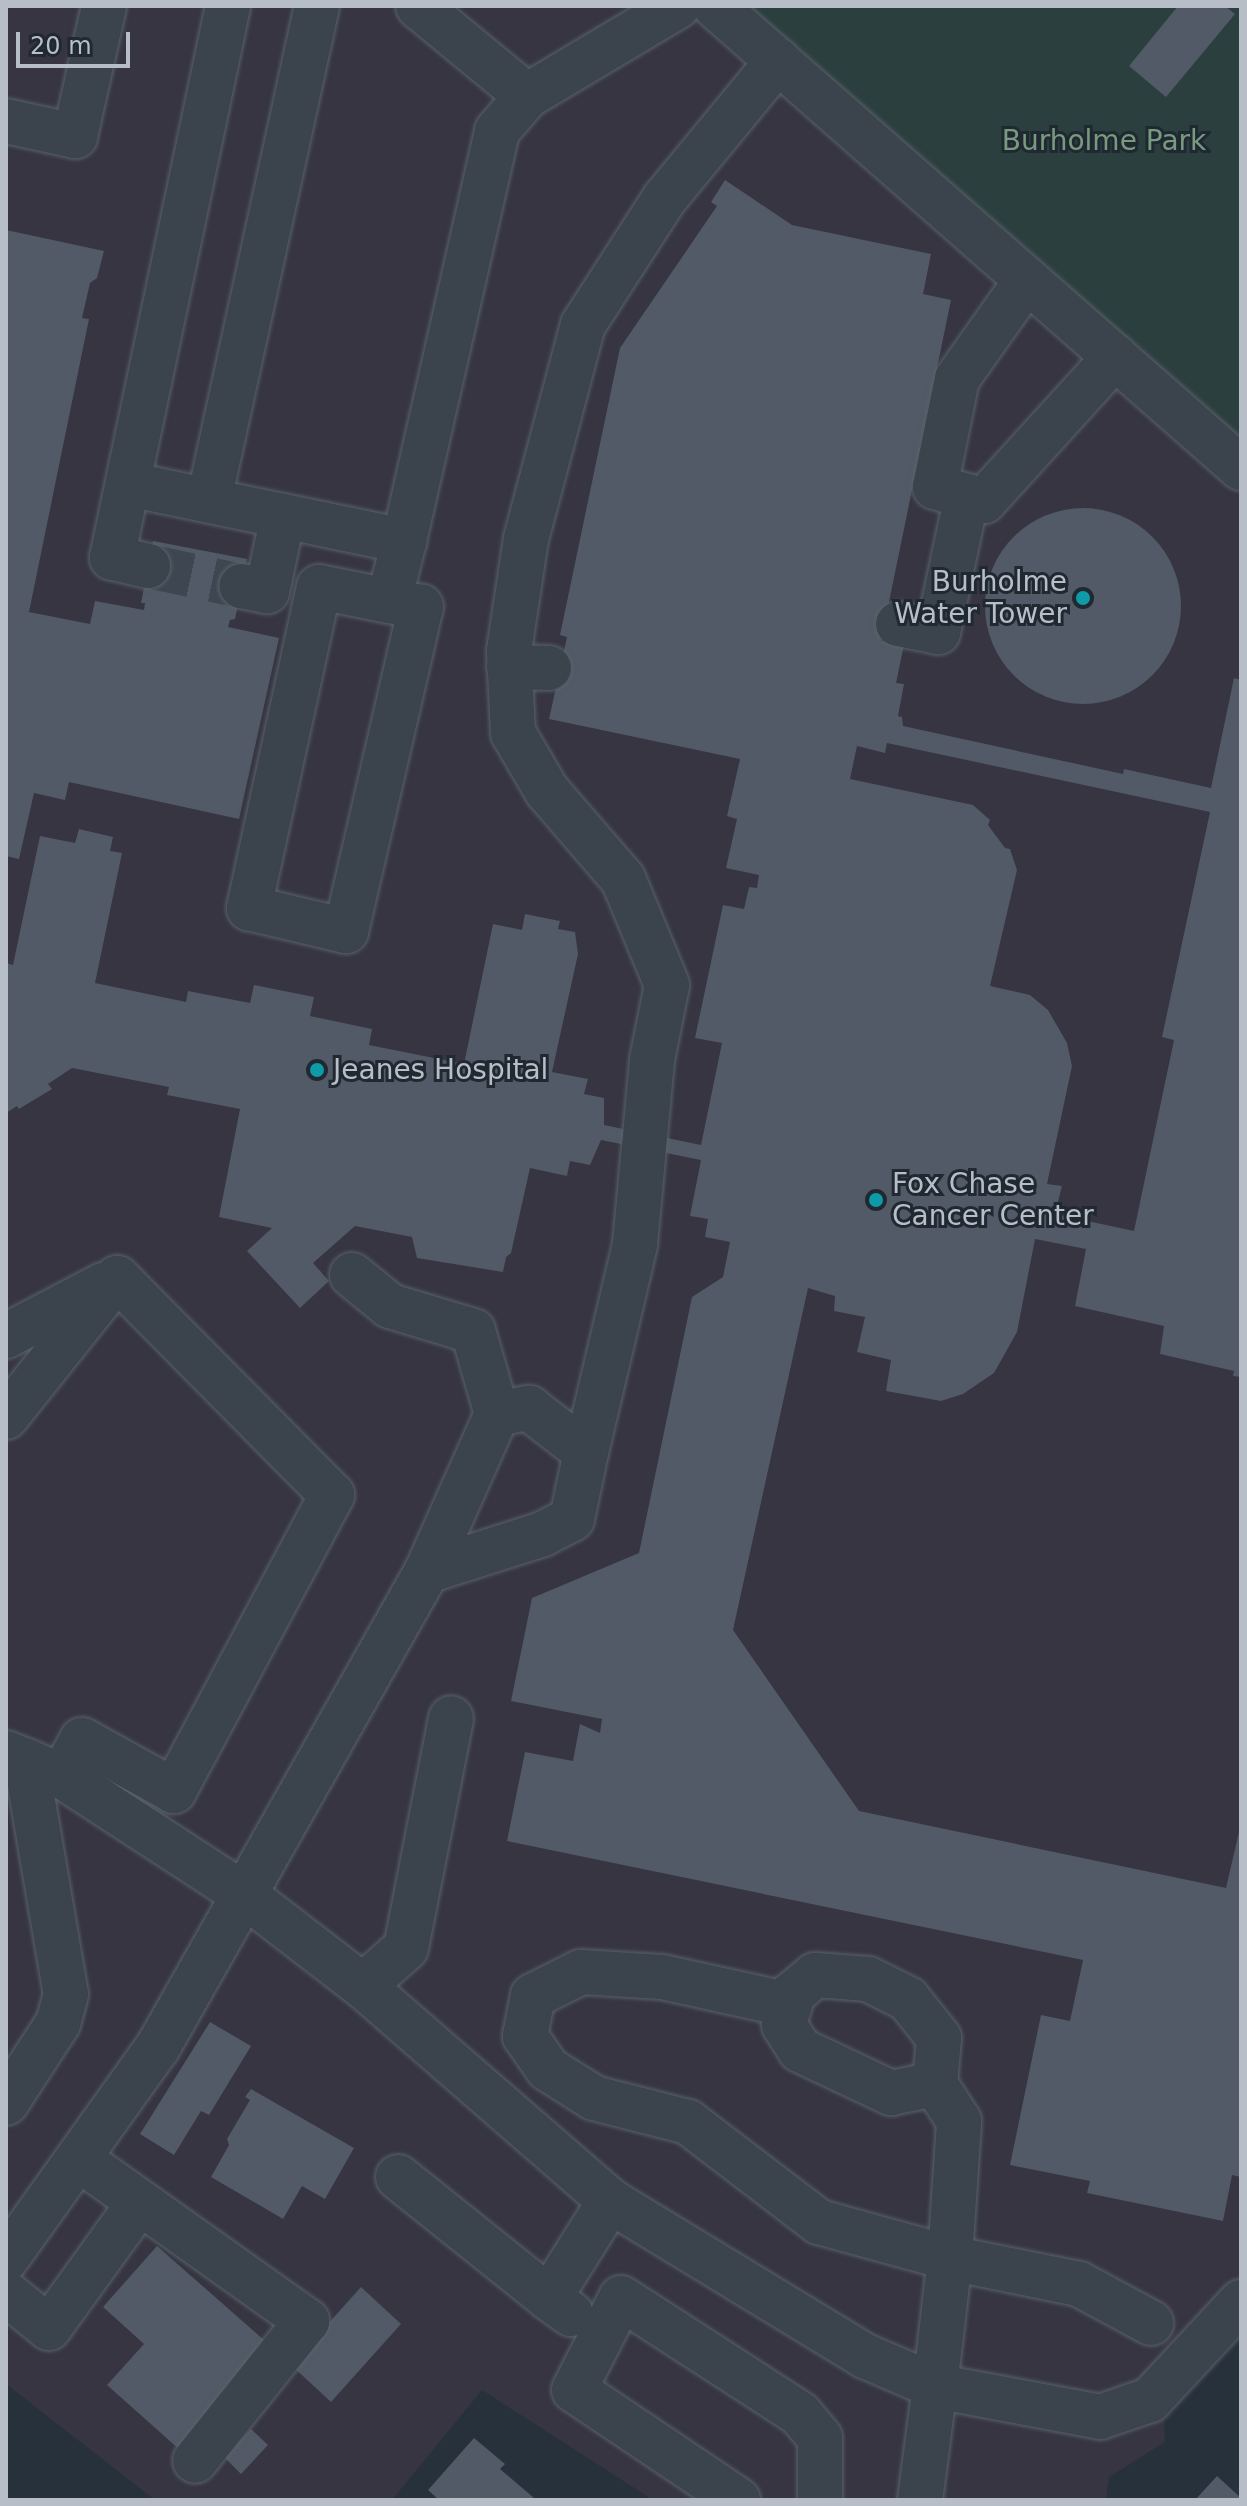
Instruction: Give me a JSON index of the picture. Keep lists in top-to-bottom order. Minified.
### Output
{"parks":["Burholme Park"],"places":["Burholme Water Tower","Jeanes Hospital","Fox Chase Cancer Center"],"scale_bar":"20 m"}
